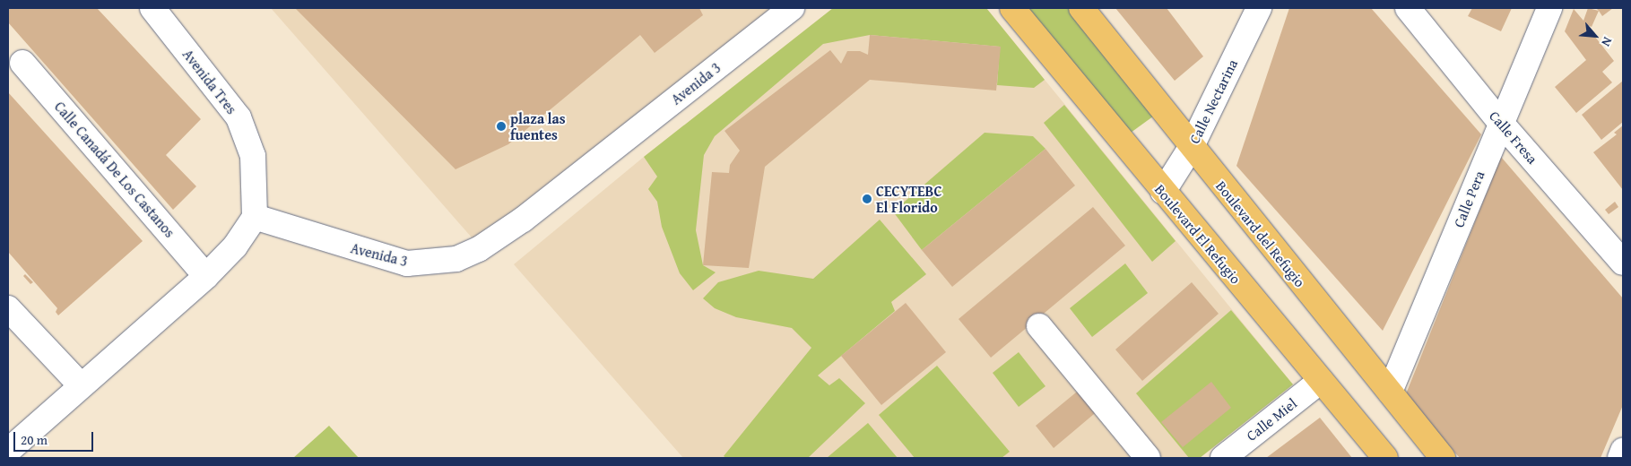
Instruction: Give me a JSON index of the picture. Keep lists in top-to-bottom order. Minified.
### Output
{"streets":{"main road":["Boulevard El Refugio","Boulevard del Refugio"],"street":["Avenida Tres","Avenida 3","Calle Nectarina","Calle Fresa","Calle Canadá De Los Castanos","Calle Pera","Calle Miel"]},"crossings":[["Avenida Tres","Avenida 3"],["Calle Nectarina","Boulevard El Refugio"],["Calle Nectarina","Boulevard del Refugio"],["Calle Fresa","Calle Pera"],["Calle Pera","Boulevard del Refugio"],["Boulevard El Refugio","Calle Miel"]],"places":["plaza las fuentes","CECYTEBC El Florido"],"scale_bar":"20 m","north":"bottom right"}
